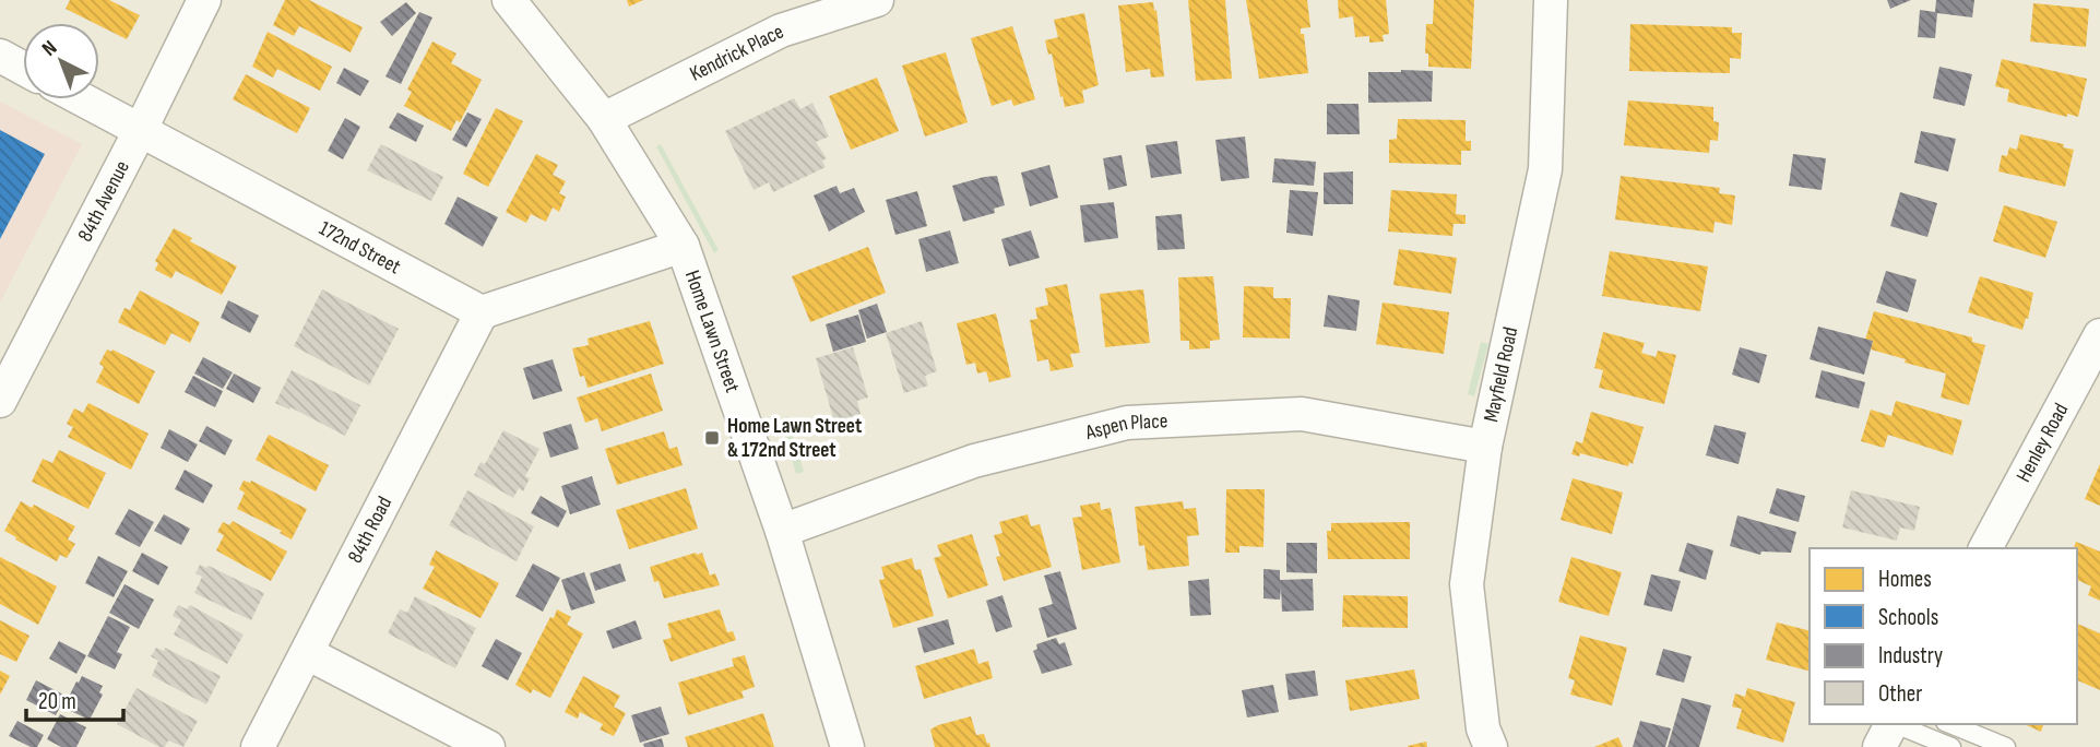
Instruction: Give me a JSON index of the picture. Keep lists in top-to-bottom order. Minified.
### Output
{"streets":{"street":["Kendrick Place","84th Avenue","172nd Street","Home Lawn Street","Mayfield Road","Aspen Place","Henley Road","84th Road"]},"crossings":[["Kendrick Place","Home Lawn Street"],["84th Avenue","172nd Street"],["172nd Street","84th Road"],["Home Lawn Street","Aspen Place"],["Mayfield Road","Aspen Place"]],"places":{"transit":["Home Lawn Street & 172nd Street"]},"legend":["Homes","Schools","Industry","Other"],"scale_bar":"20 m","north":"top left"}
